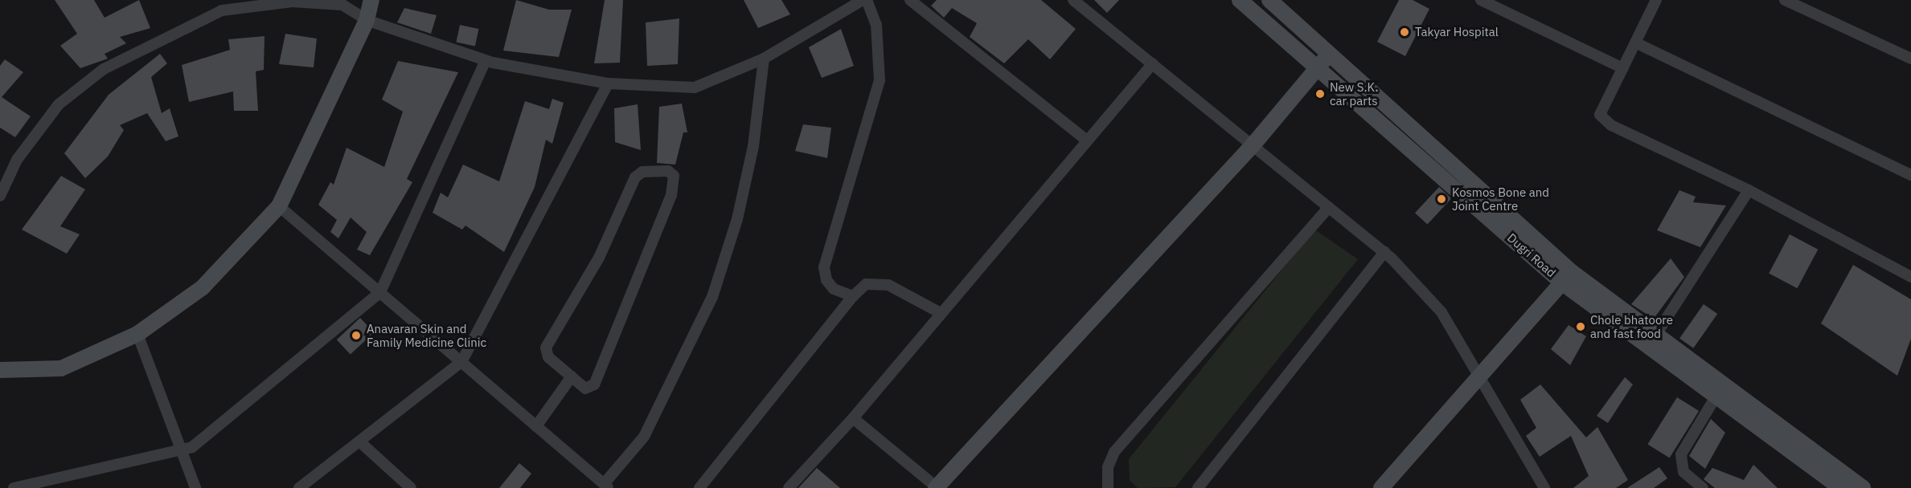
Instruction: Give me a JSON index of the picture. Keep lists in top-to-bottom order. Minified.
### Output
{"streets":{"street":["Dugri Road"]},"places":["Takyar Hospital","New S.K. car parts","Kosmos Bone and Joint Centre","Chole bhatoore and fast food","Anavaran Skin and Family Medicine Clinic"]}
